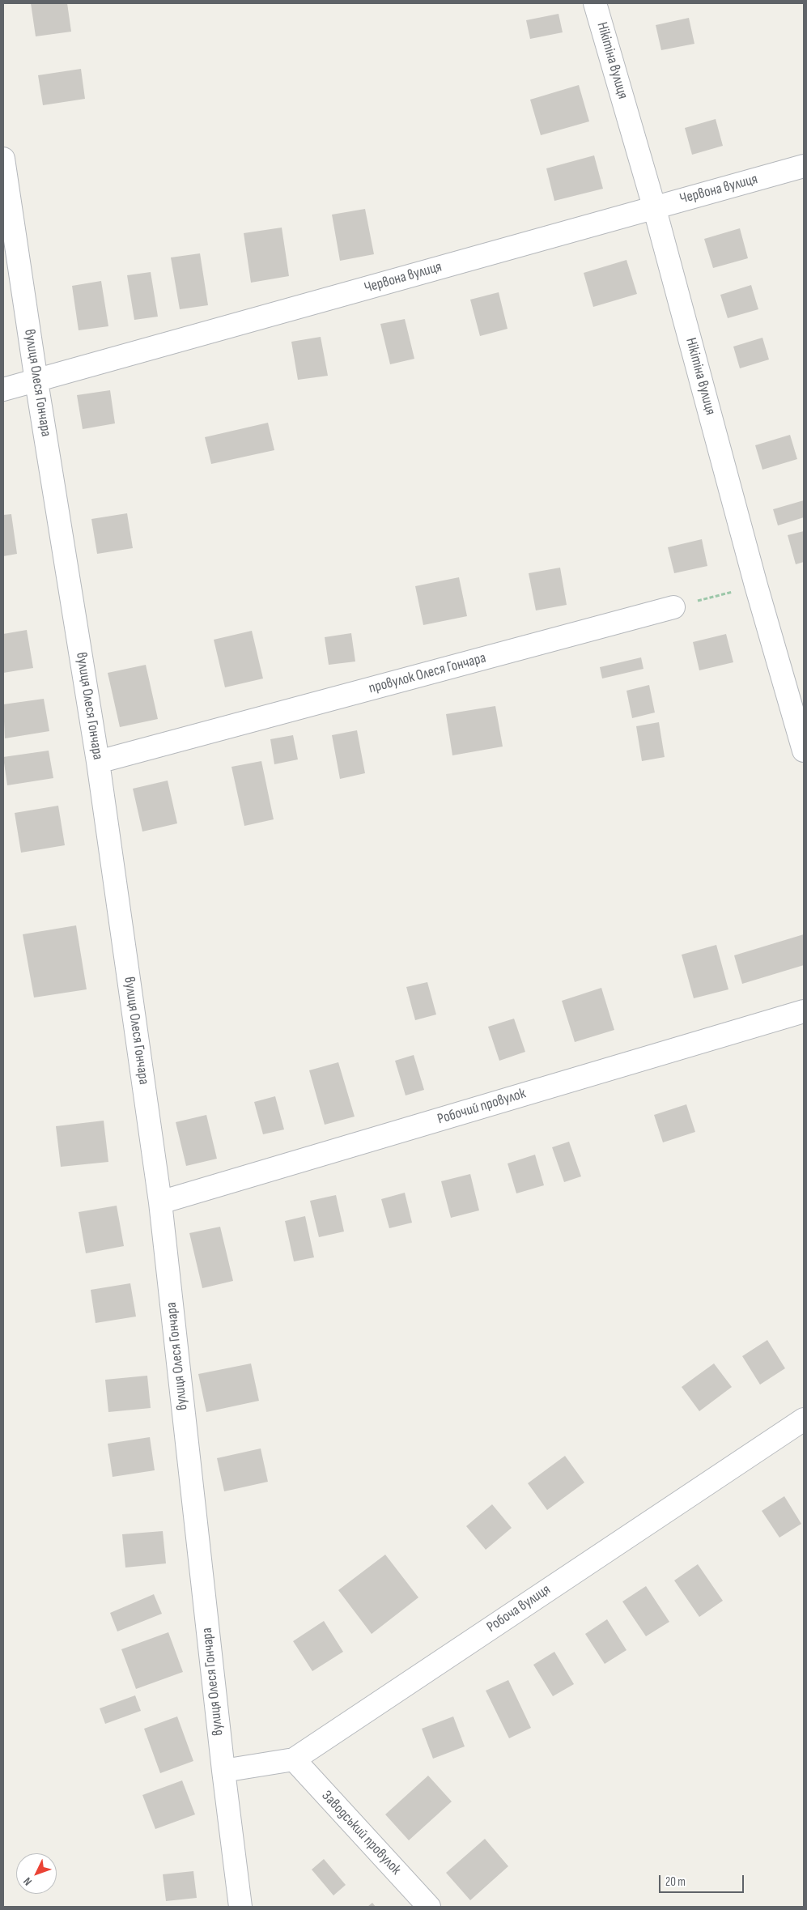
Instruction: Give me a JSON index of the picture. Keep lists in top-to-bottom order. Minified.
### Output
{"streets":{"street":["Нікітіна вулиця","Червона вулиця","вулиця Олеся Гончара","провулок Олеся Гончара","Робочий провулок","Робоча вулиця","Заводський провулок"]},"crossings":[["Нікітіна вулиця","Червона вулиця"],["Червона вулиця","вулиця Олеся Гончара"],["вулиця Олеся Гончара","провулок Олеся Гончара"],["вулиця Олеся Гончара","Робочий провулок"],["вулиця Олеся Гончара","Робоча вулиця"],["Робоча вулиця","Заводський провулок"]],"scale_bar":"20 m","north":"bottom left"}
